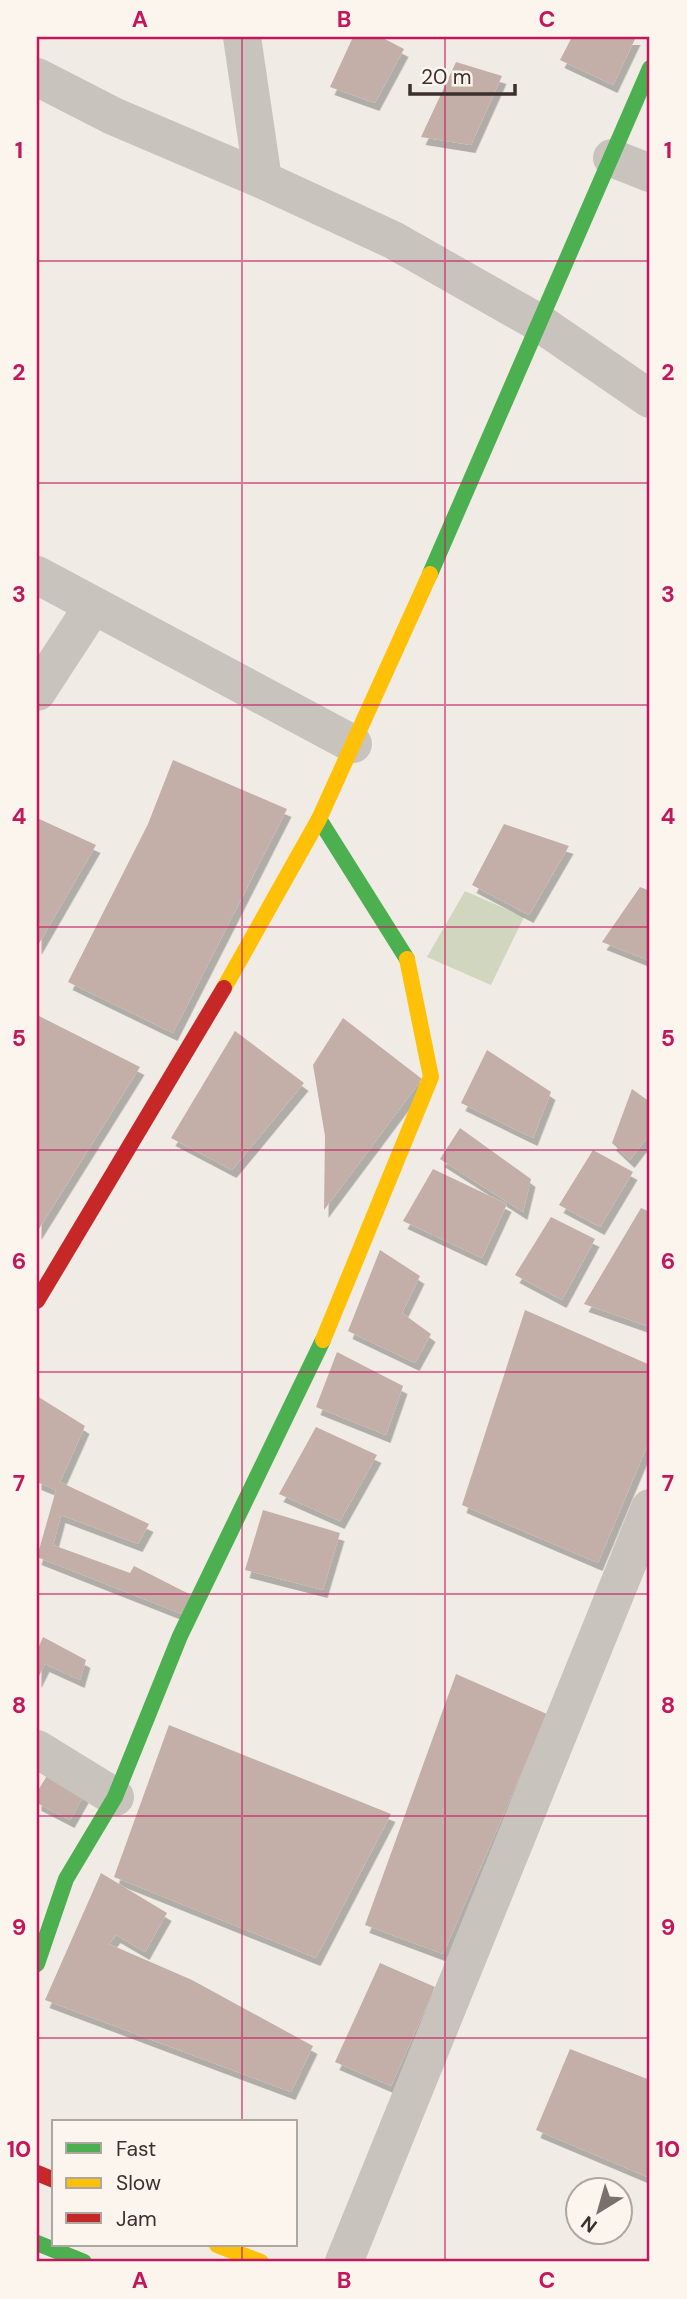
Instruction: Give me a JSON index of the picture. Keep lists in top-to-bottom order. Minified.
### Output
{"legend":["Fast","Slow","Jam"],"scale_bar":"20 m","north":"bottom left","grid":{"columns":["A","B","C"],"rows":["1","2","3","4","5","6","7","8","9","10"]}}
